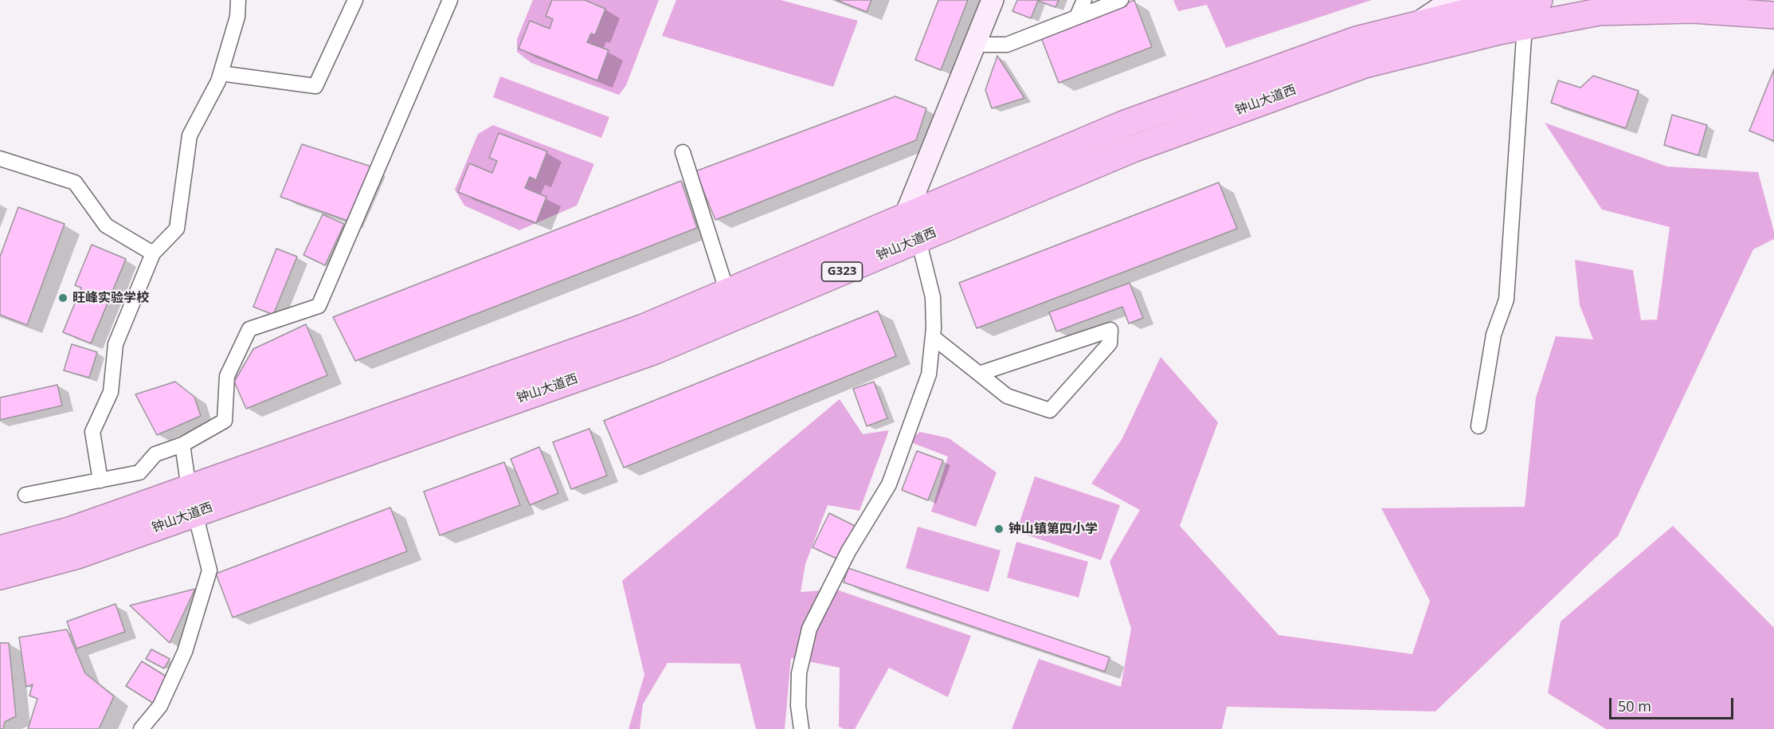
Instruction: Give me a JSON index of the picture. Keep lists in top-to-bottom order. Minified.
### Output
{"streets":{"highway":["钟山大道西","G323"]},"places":["旺峰实验学校","钟山镇第四小学"],"scale_bar":"50 m"}
